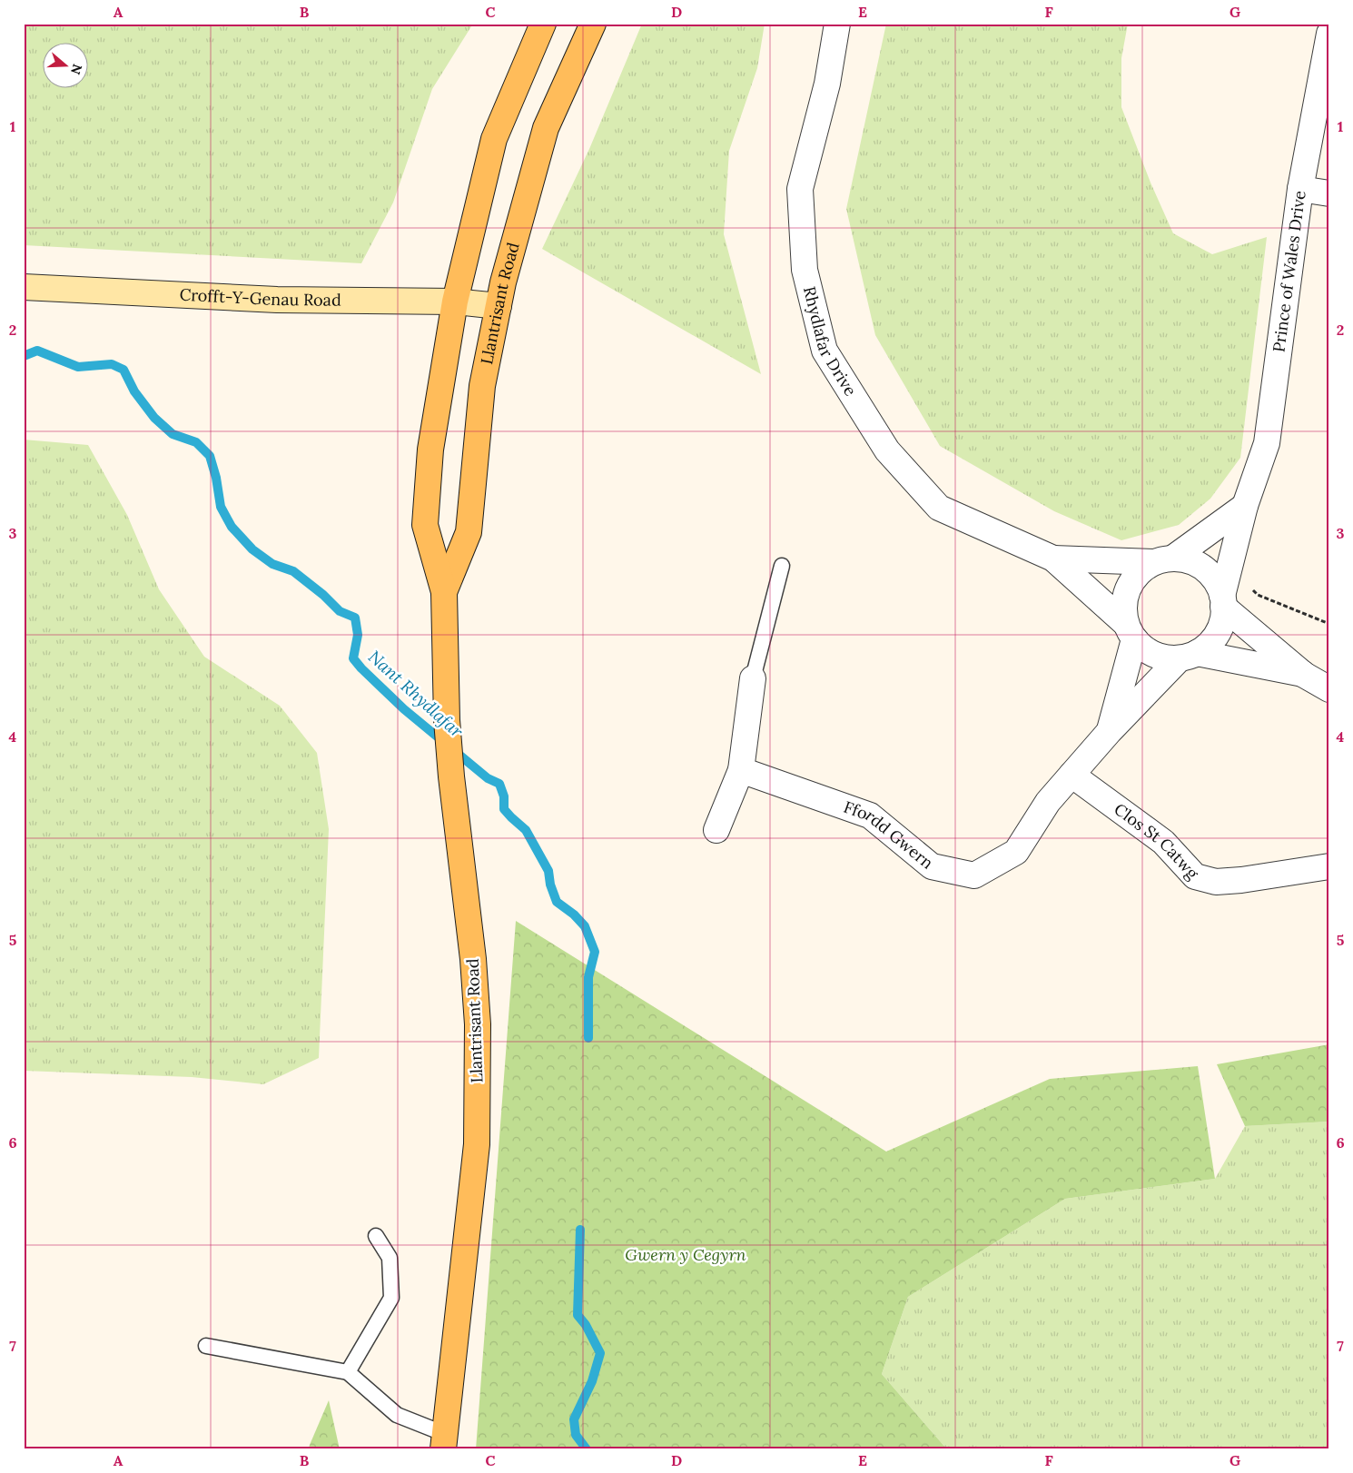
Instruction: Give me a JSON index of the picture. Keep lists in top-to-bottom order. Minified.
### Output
{"streets":{"main road":["Llantrisant Road"],"street":["Prince of Wales Drive","Crofft-Y-Genau Road","Rhydlafar Drive","Ffordd Gwern","Clos St Catwg"]},"crossings":[["Prince of Wales Drive","Rhydlafar Drive"],["Prince of Wales Drive","Ffordd Gwern"],["Crofft-Y-Genau Road","Llantrisant Road"],["Rhydlafar Drive","Ffordd Gwern"],["Ffordd Gwern","Clos St Catwg"]],"water":["Nant Rhydlafar"],"parks":["Gwern y Cegyrn"],"north":"right","grid":{"columns":["A","B","C","D","E","F","G"],"rows":["1","2","3","4","5","6","7"]}}
